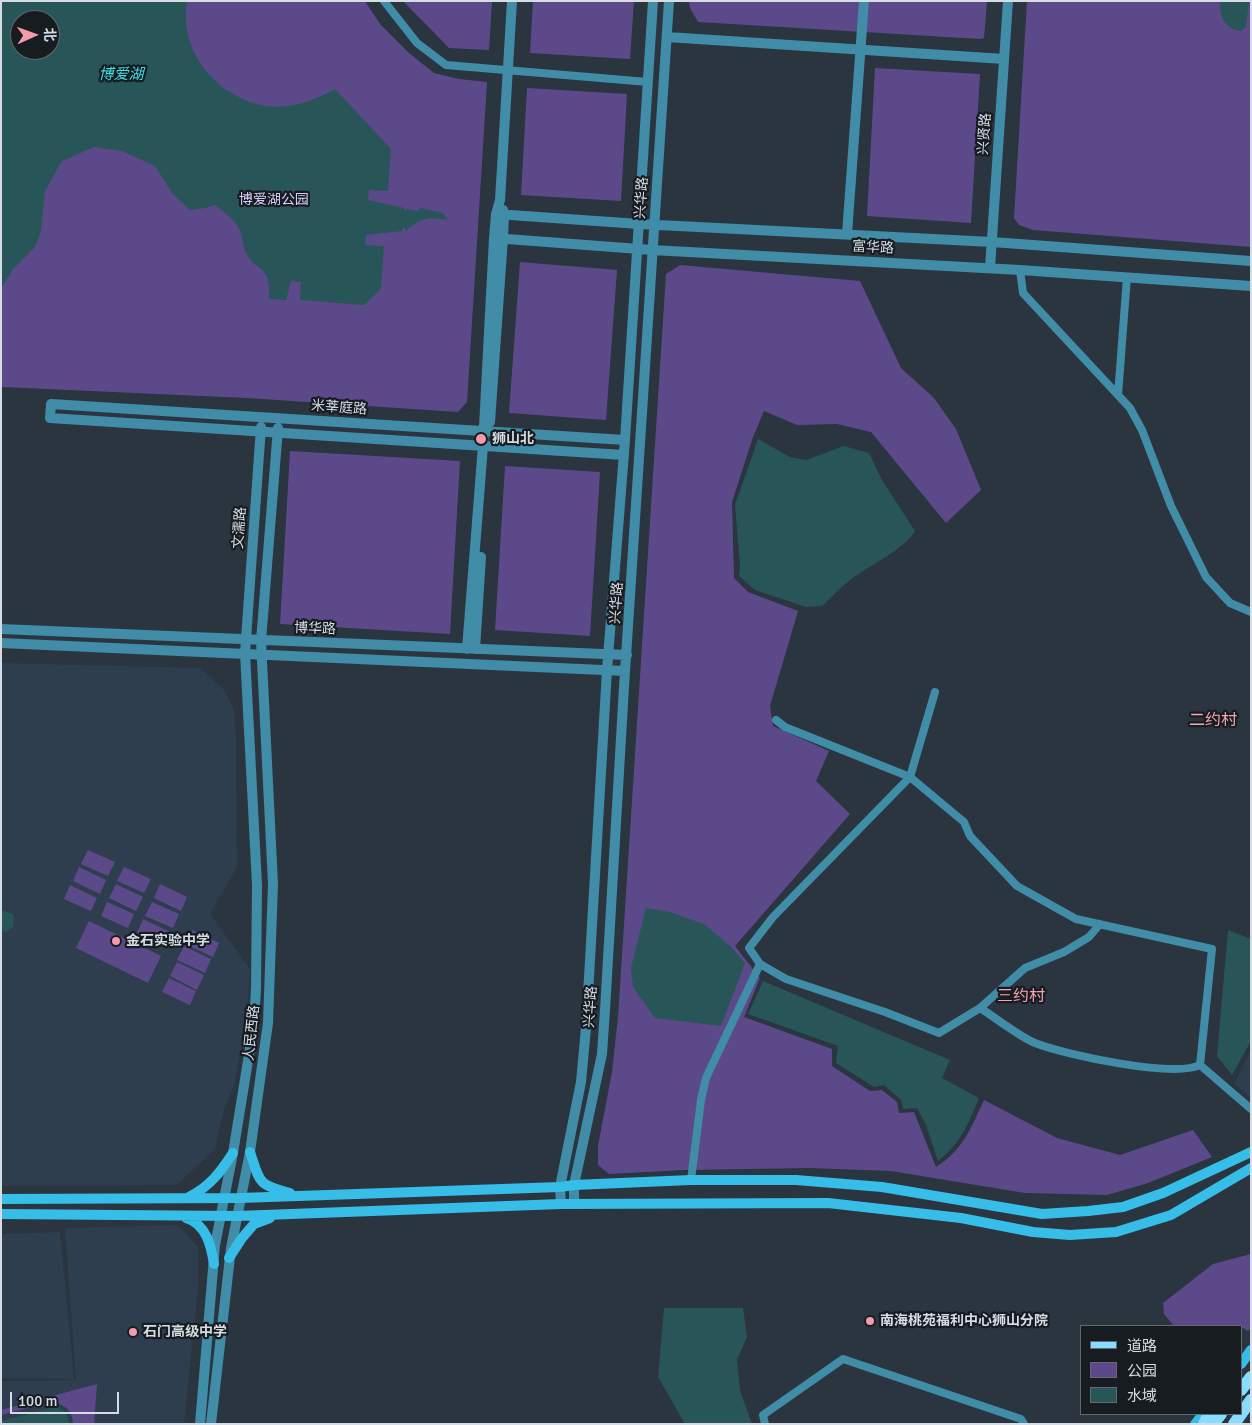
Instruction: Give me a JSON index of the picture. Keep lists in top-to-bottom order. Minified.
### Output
{"streets":{"street":["兴贤路","兴华路","富华路","米莘庭路","文濡路","博华路","人民西路"]},"crossings":[["兴贤路","富华路"],["兴华路","富华路"],["兴华路","米莘庭路"],["兴华路","博华路"],["米莘庭路","文濡路"],["文濡路","博华路"],["博华路","人民西路"]],"districts":["二约村","三约村"],"water":["博爱湖"],"parks":["博爱湖公园"],"places":["狮山北","金石实验中学","南海桃苑福利中心狮山分院","石门高级中学"],"legend":["道路","公园","水域"],"scale_bar":"100 m","north":"right"}
